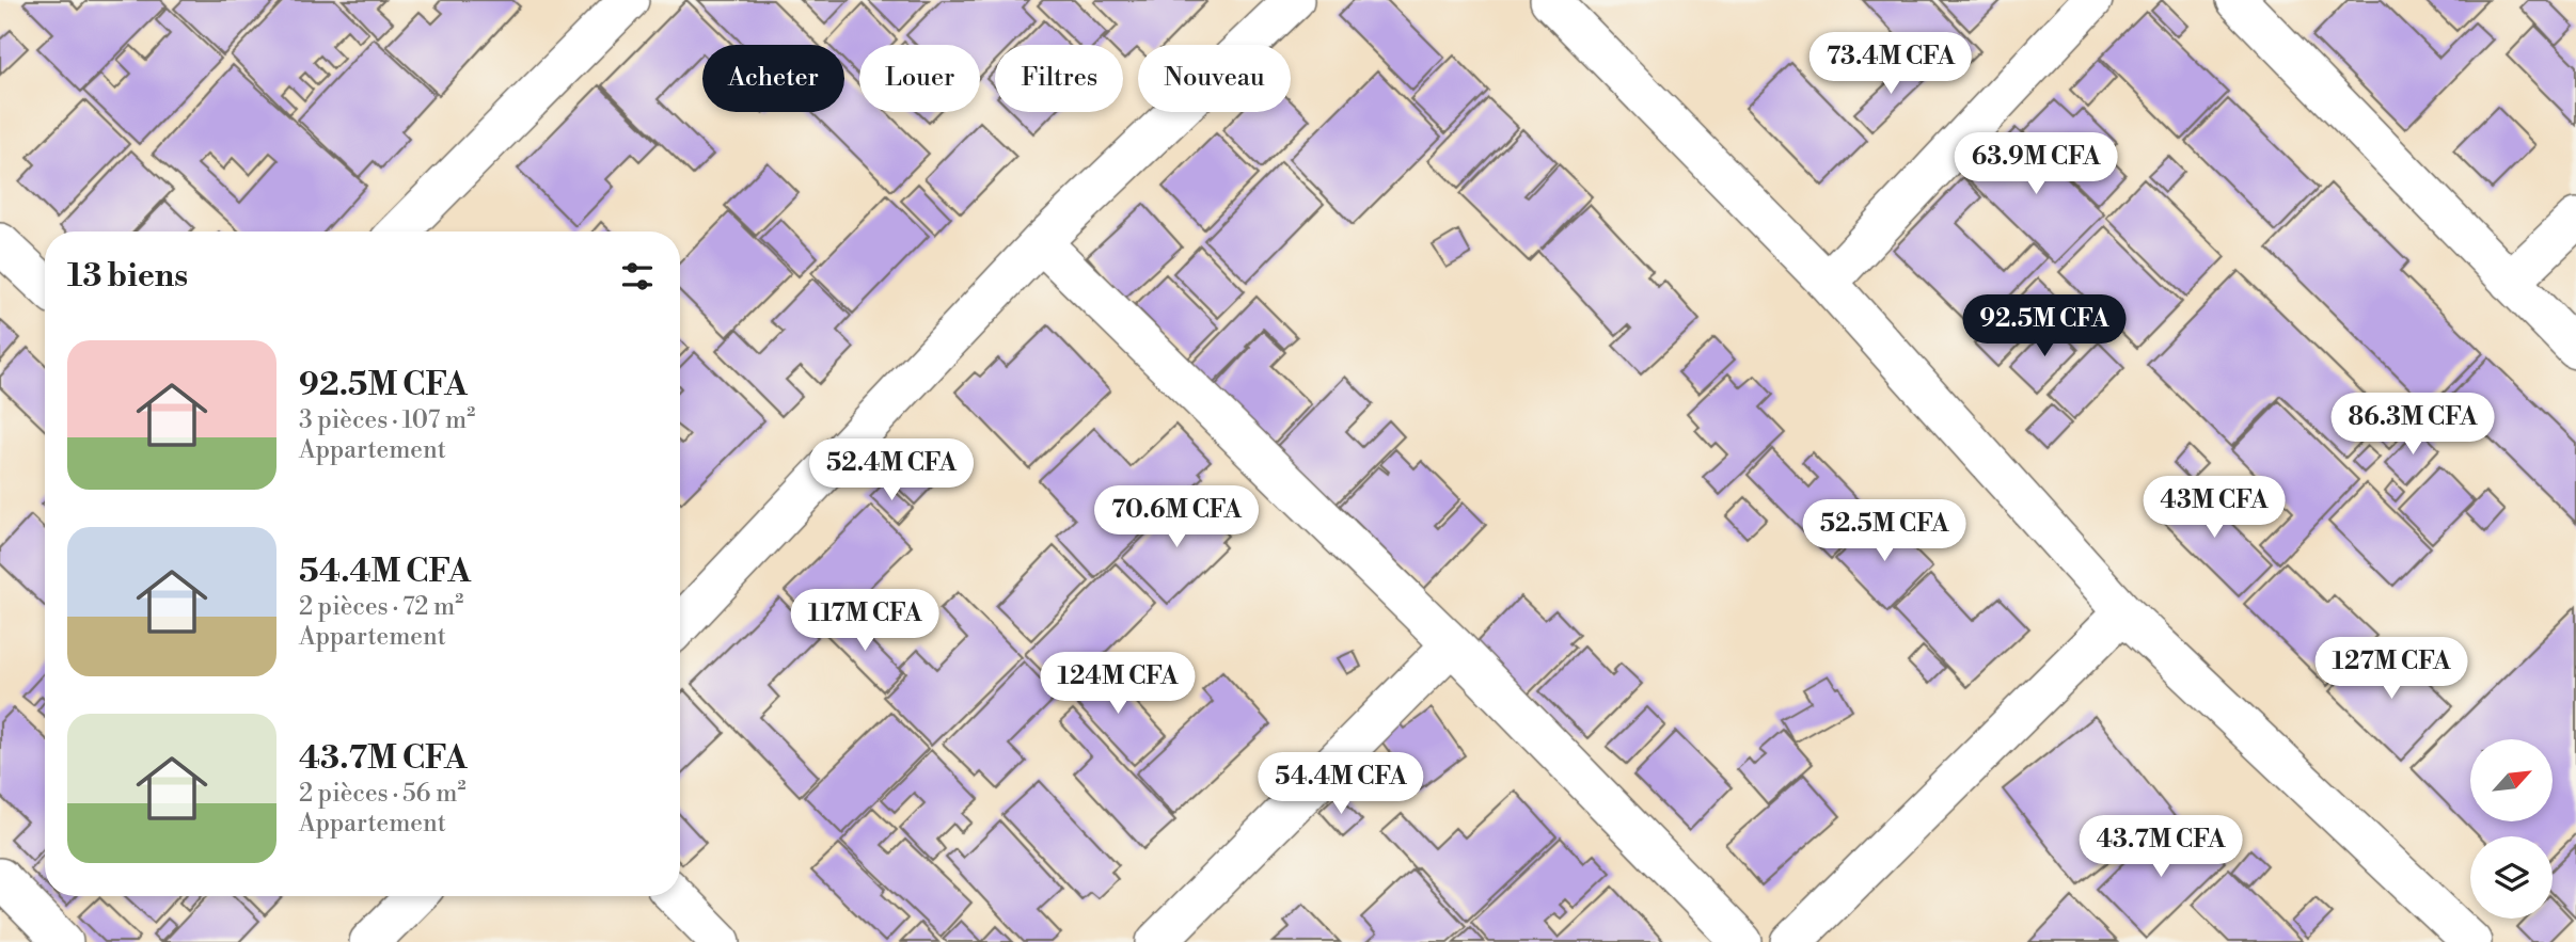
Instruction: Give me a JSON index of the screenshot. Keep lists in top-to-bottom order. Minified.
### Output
{"north":"top right","page":{"price":["73.4M CFA","63.9M CFA","92.5M CFA","86.3M CFA","52.4M CFA","43M CFA","70.6M CFA","52.5M CFA","117M CFA","127M CFA","124M CFA","54.4M CFA","43.7M CFA"],"chip":["Acheter","Louer","Filtres","Nouveau"],"heading":"13 biens","list":[{"name":"92.5M CFA","note":"3 pièces · 107 m² · Appartement"},{"name":"54.4M CFA","note":"2 pièces · 72 m² · Appartement"},{"name":"43.7M CFA","note":"2 pièces · 56 m² · Appartement"}]}}
